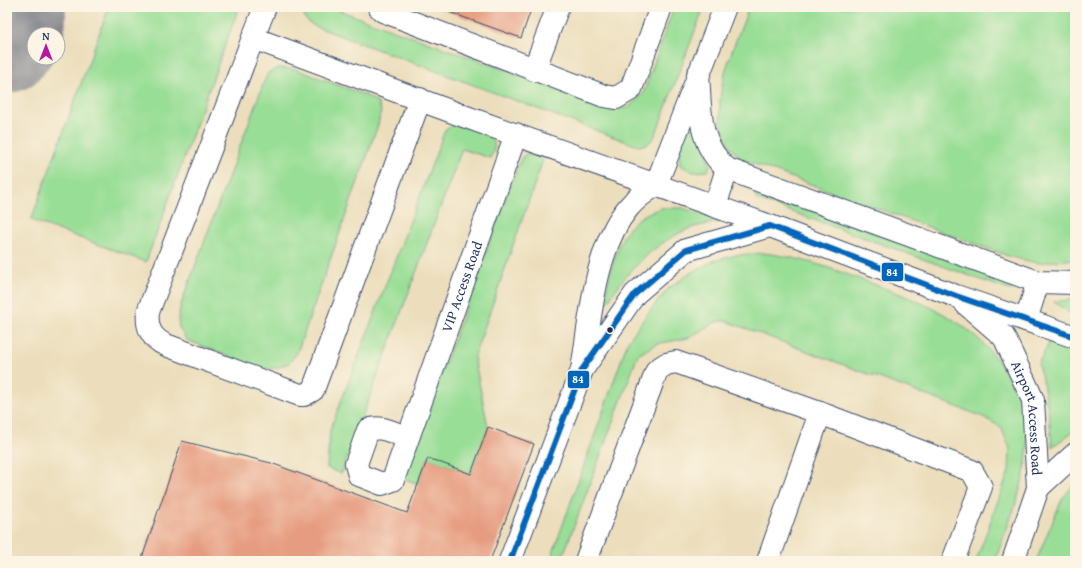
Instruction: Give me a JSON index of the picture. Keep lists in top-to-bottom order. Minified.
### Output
{"streets":{"main road":["VIP Access Road","Airport Access Road"]},"crossings":[["VIP Access Road","Airport Access Road"]],"lines":["transit line 84"],"north":"top"}
